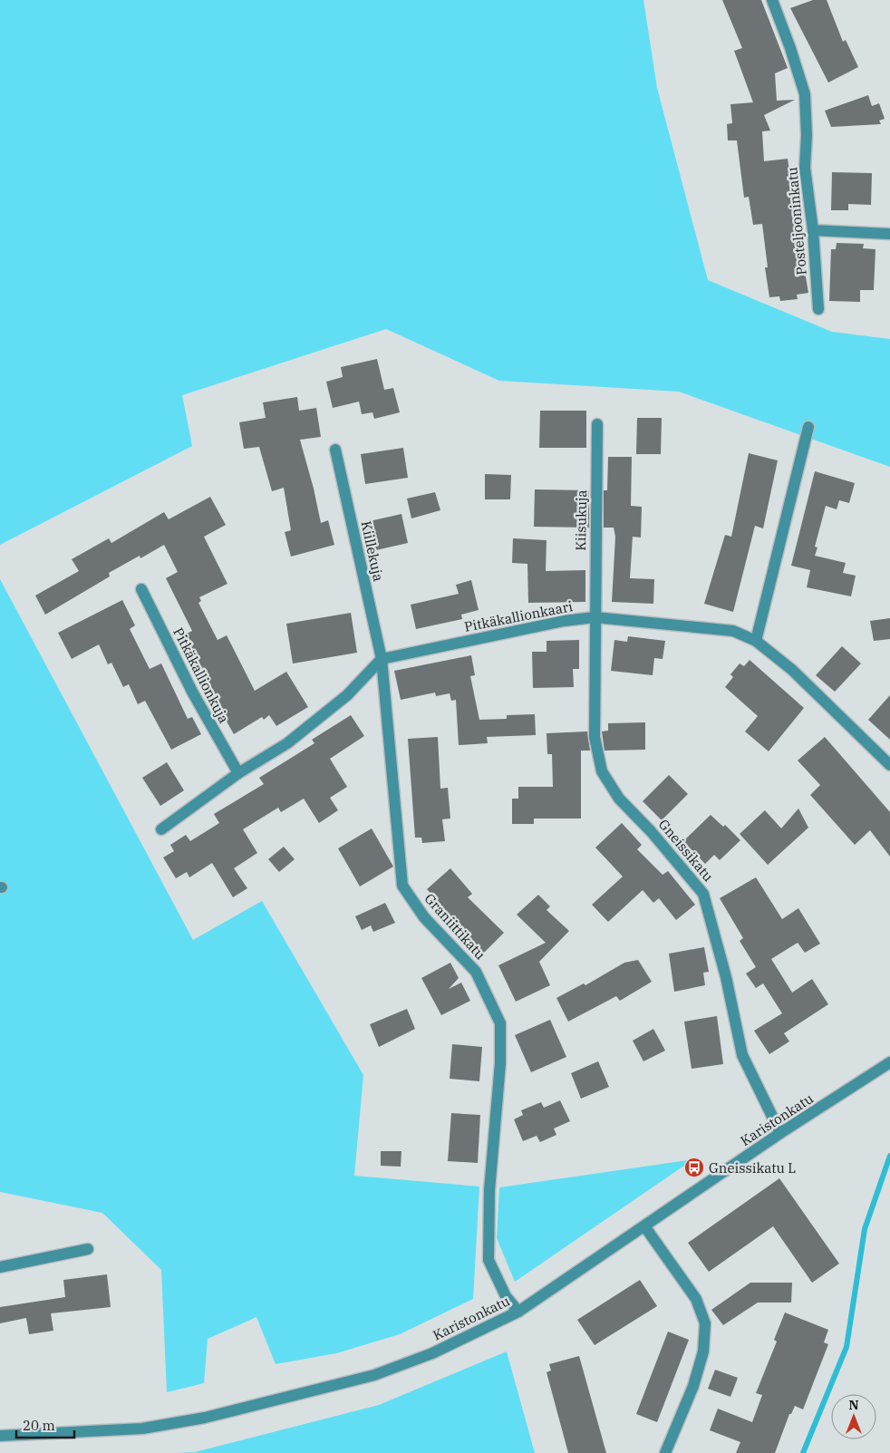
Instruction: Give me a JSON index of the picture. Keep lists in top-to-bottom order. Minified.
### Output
{"streets":{"street":["Posteljooninkatu","Kiisukuja","Kiillekuja","Pitkäkallionkaari","Pitkäkallionkuja","Gneissikatu","Graniittikatu","Karistonkatu"]},"crossings":[["Kiisukuja","Pitkäkallionkaari"],["Kiisukuja","Gneissikatu"],["Kiillekuja","Pitkäkallionkaari"],["Kiillekuja","Graniittikatu"],["Pitkäkallionkaari","Gneissikatu"],["Pitkäkallionkaari","Graniittikatu"],["Gneissikatu","Karistonkatu"],["Graniittikatu","Karistonkatu"]],"places":{"bus stop":["Gneissikatu L"]},"scale_bar":"20 m","north":"top"}
